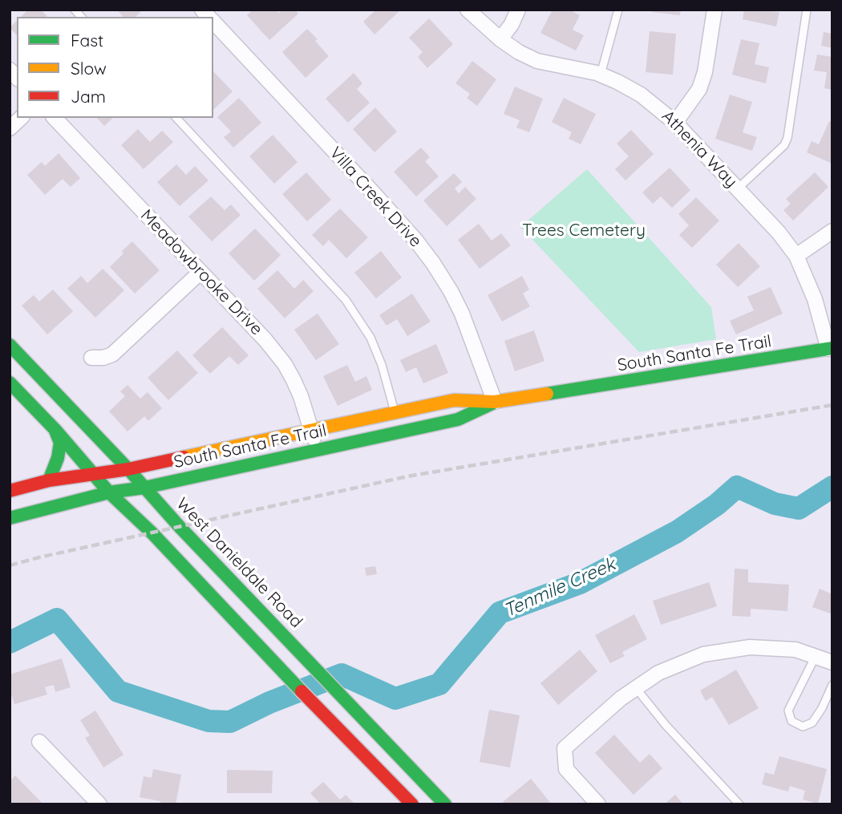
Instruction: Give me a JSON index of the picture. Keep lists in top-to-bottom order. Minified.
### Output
{"streets":{"main road":["South Santa Fe Trail","West Danieldale Road"],"street":["Athenia Way","Villa Creek Drive","Meadowbrooke Drive"]},"crossings":[["Athenia Way","South Santa Fe Trail"],["Villa Creek Drive","South Santa Fe Trail"],["Meadowbrooke Drive","South Santa Fe Trail"],["South Santa Fe Trail","West Danieldale Road"]],"water":["Tenmile Creek"],"parks":["Trees Cemetery"],"legend":["Fast","Slow","Jam"]}
